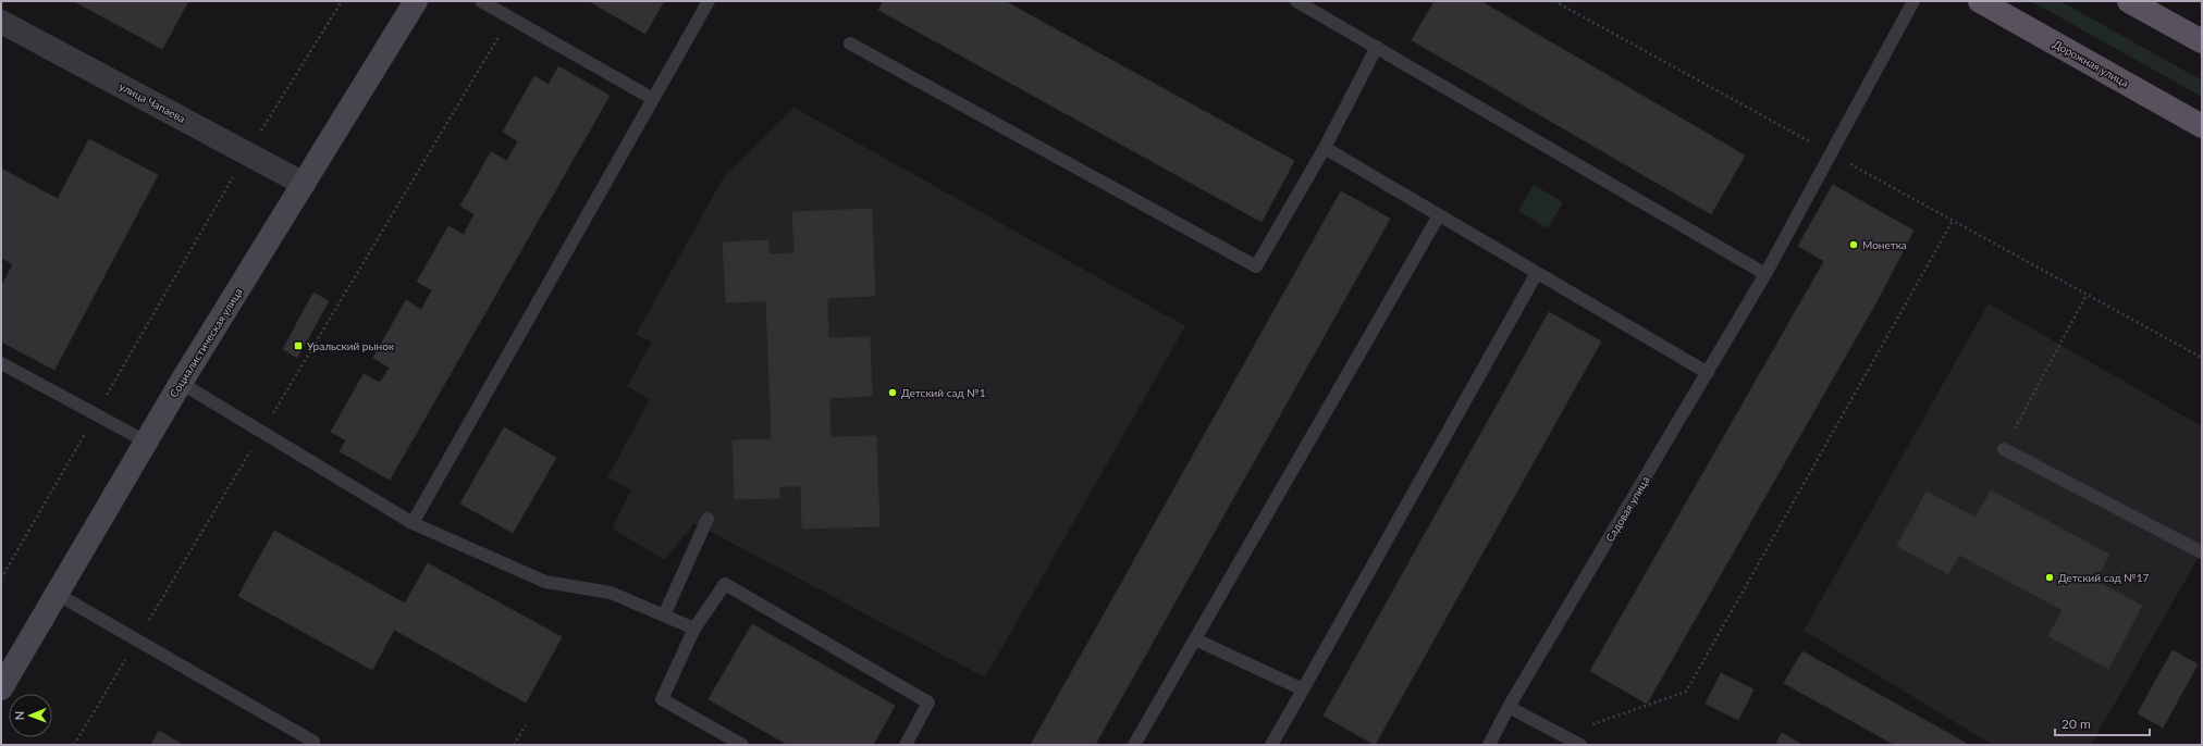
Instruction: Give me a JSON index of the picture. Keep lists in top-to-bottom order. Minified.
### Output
{"streets":{"main road":["Дорожная улица","Социалистическая улица"],"street":["улица Чапаева"],"lane":["Садовая улица"]},"crossings":[["улица Чапаева","Социалистическая улица"]],"places":{"other":["Монетка","Детский сад №1","Детский сад №17"],"transit":["Уральский рынок"]},"scale_bar":"20 m","north":"left"}
